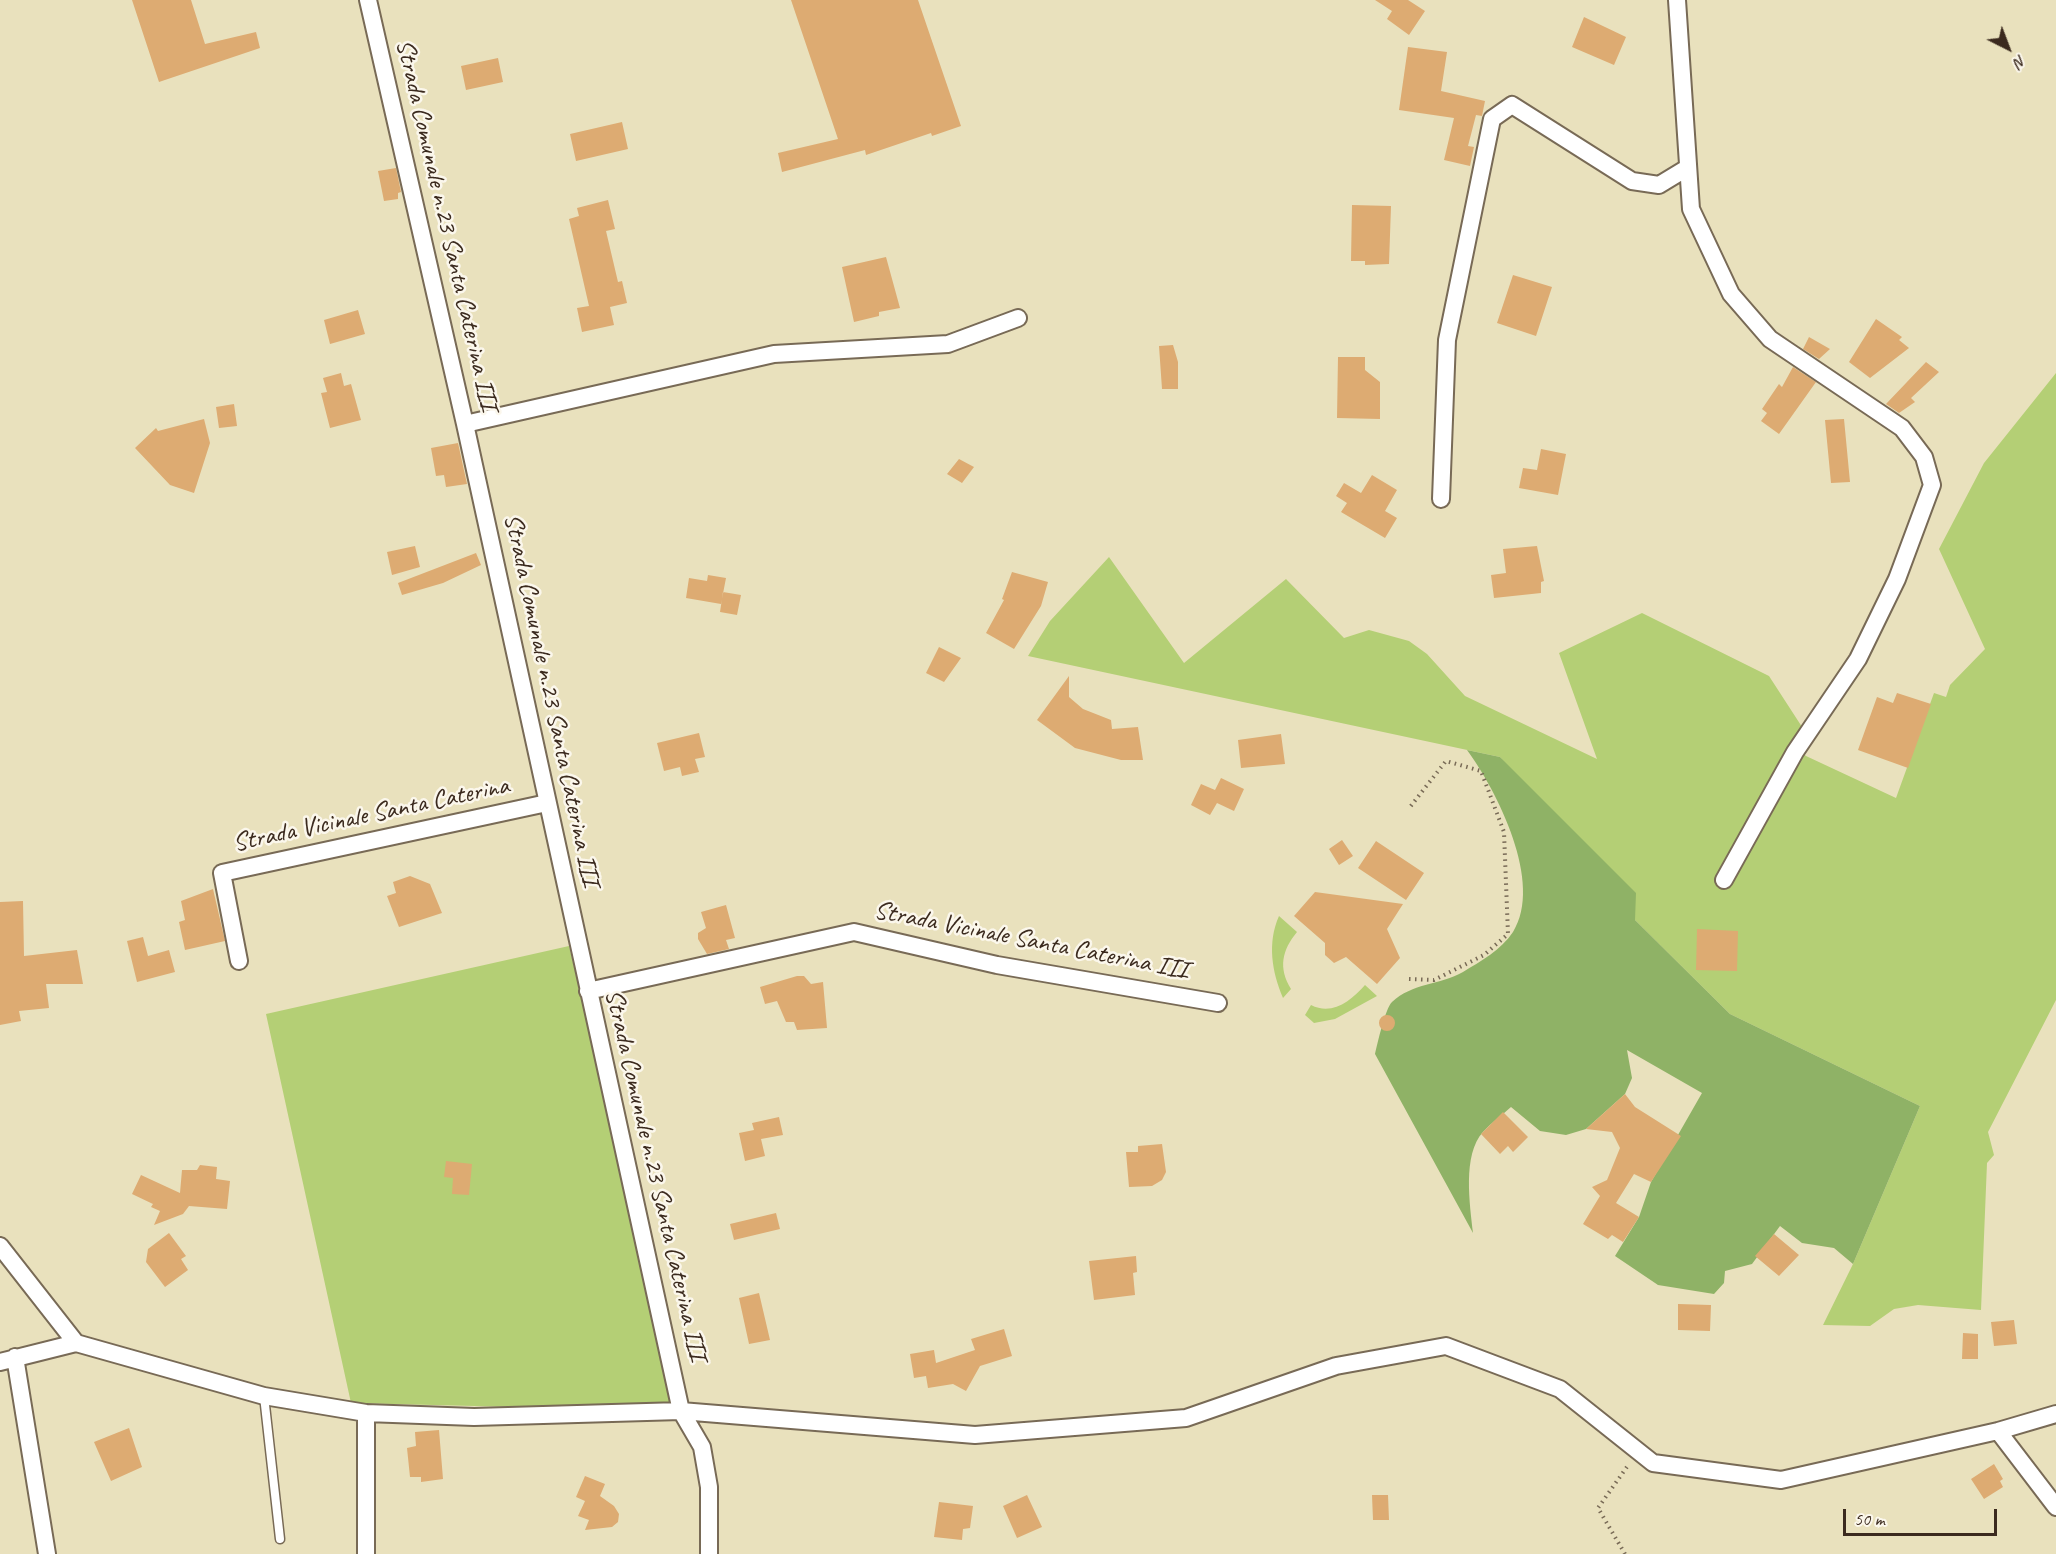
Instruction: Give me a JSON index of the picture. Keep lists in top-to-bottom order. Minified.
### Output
{"streets":{"street":["Strada Comunale n.23 Santa Caterina III","Strada Vicinale Santa Caterina","Strada Vicinale Santa Caterina III"]},"crossings":[["Strada Comunale n.23 Santa Caterina III","Strada Vicinale Santa Caterina"],["Strada Comunale n.23 Santa Caterina III","Strada Vicinale Santa Caterina III"]],"scale_bar":"50 m","north":"bottom right"}
